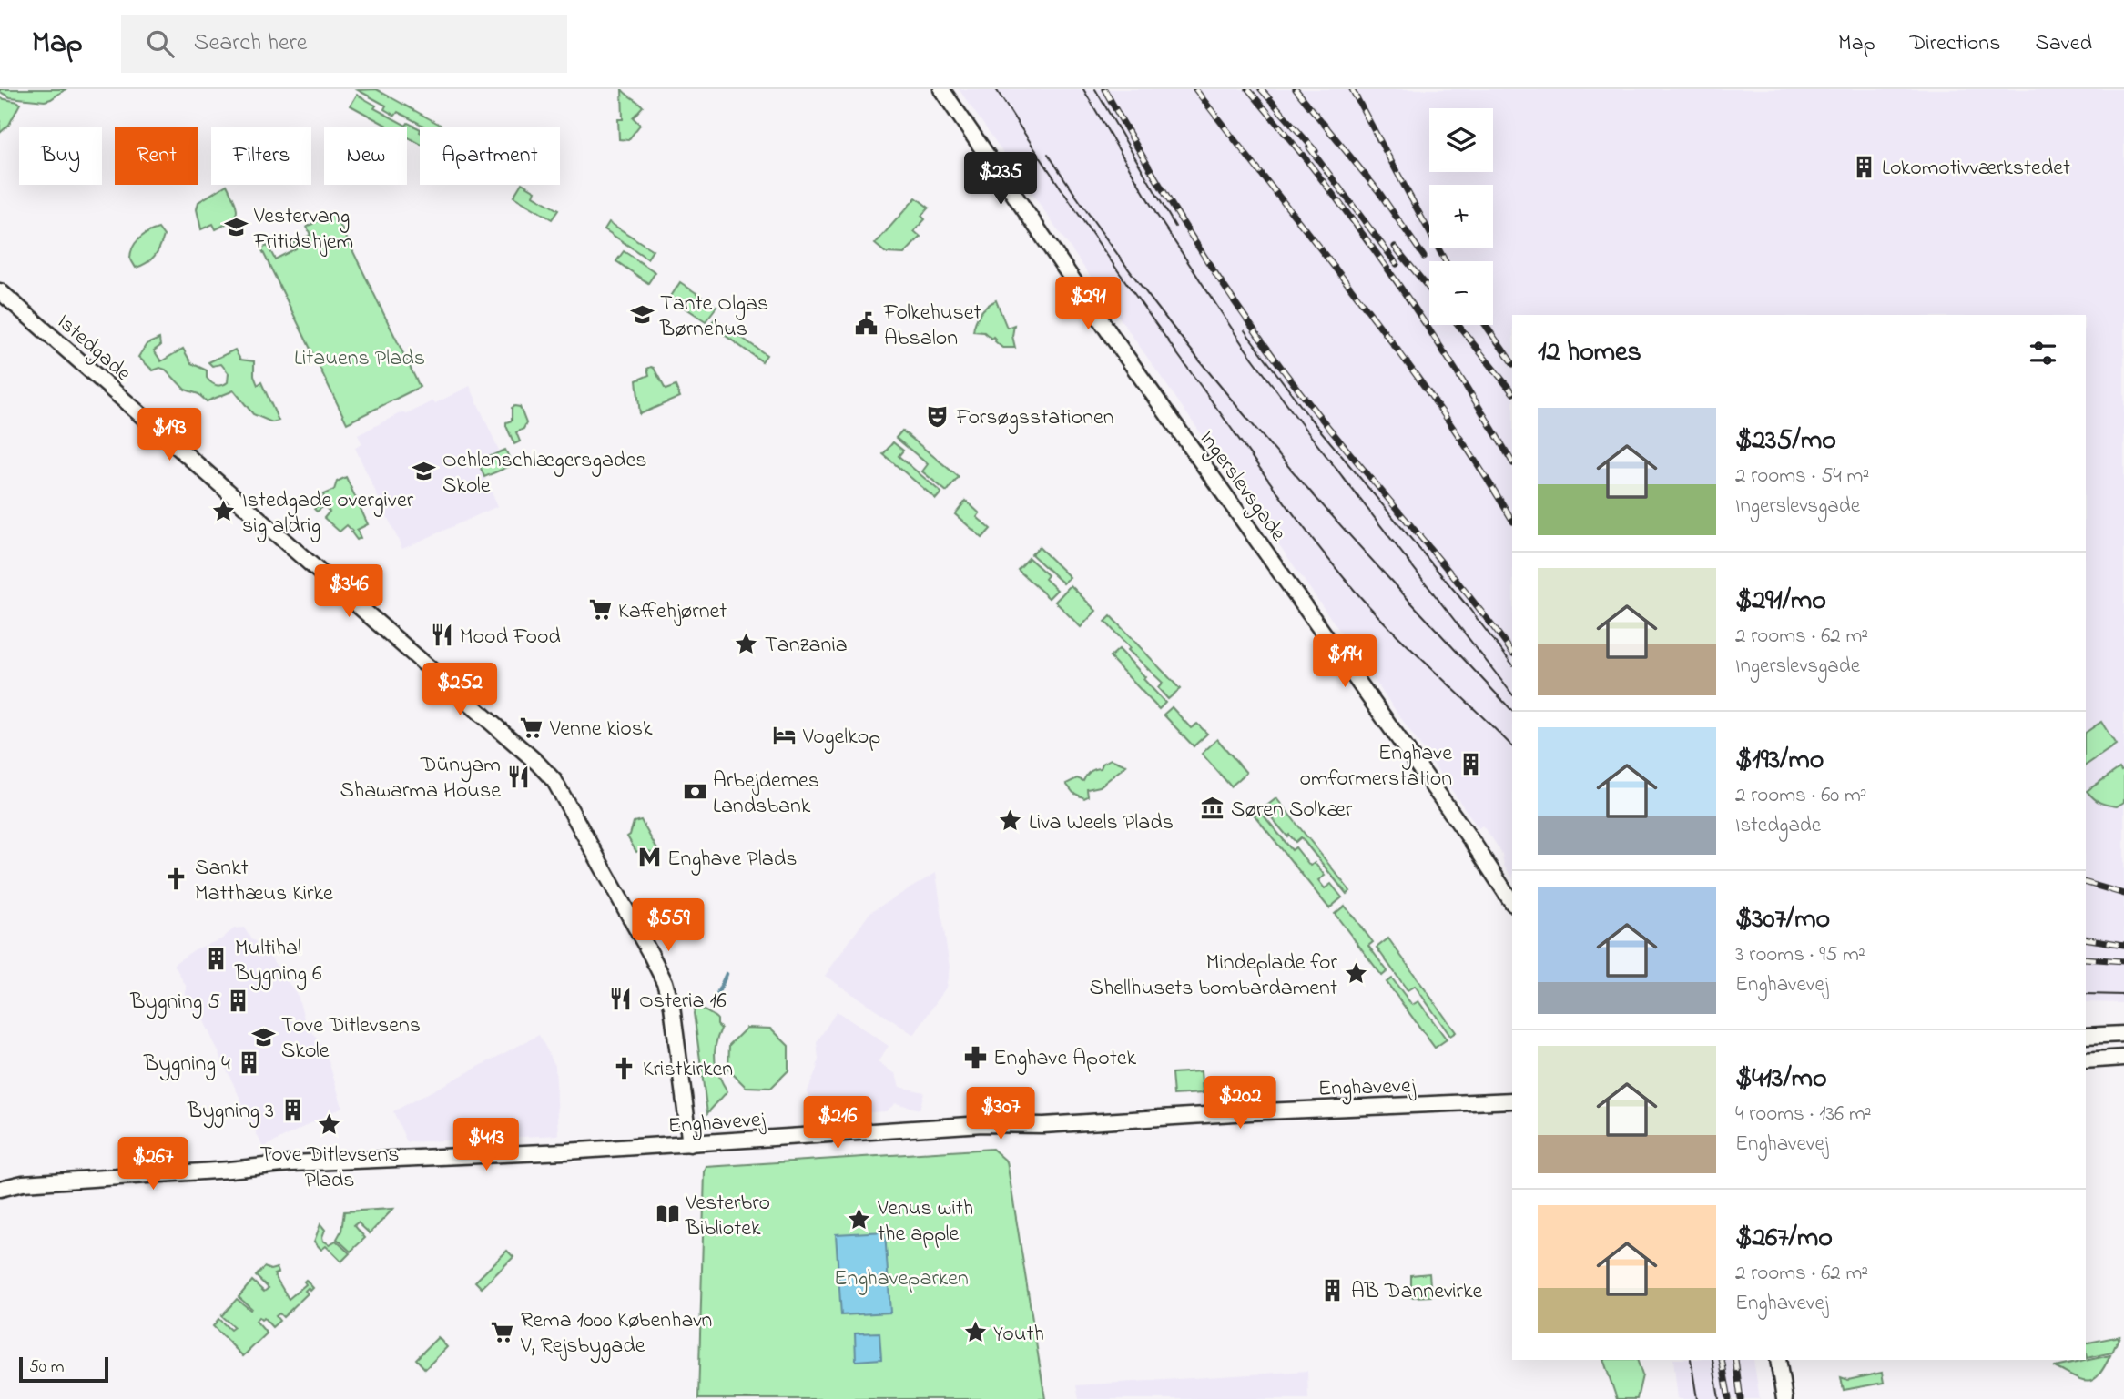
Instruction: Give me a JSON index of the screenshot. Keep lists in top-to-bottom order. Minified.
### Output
{"streets":{"street":["Istedgade","Ingerslevsgade","Enghavevej"]},"crossings":[["Istedgade","Enghavevej"]],"parks":["Litauens Plads","Enghaveparken"],"places":{"building":["Lokomotivværkstedet","Enghave omformerstation","Multihal Bygning 6","Bygning 5","Bygning 4","Bygning 3","AB Dannevirke"],"school or university":["Vestervang Fritidshjem","Tante Olgas Børnehus","Oehlenschlægersgades Skole","Tove Ditlevsens Skole"],"public building":["Folkehuset Absalon"],"theatre":["Forsøgsstationen"],"place":["Istedgade overgiver sig aldrig","Tanzania","Liva Weels Plads","Mindeplade for Shellhusets bombardament","Tove Ditlevsens Plads","Venus with the apple","Youth"],"supermarket":["Kaffehjørnet","Venne kiosk","Rema 1000 København V, Rejsbygade"],"restaurant":["Mood Food","Dünyam Shawarma House","Osteria 16"],"hotel":["Vogelkop"],"bank":["Arbejdernes Landsbank"],"museum":["Søren Solkær"],"metro station":["Enghave Plads"],"church":["Sankt Matthæus Kirke","Kristkirken"],"pharmacy":["Enghave Apotek"],"library":["Vesterbro Bibliotek"]},"scale_bar":"50 m","page":{"header":"Map","search":"Search here","nav":["Map","Directions","Saved"],"map_buttons":["+","−"],"chip":["Buy","Rent","Filters","New","Apartment"],"price":["$235","$291","$193","$346","$194","$252","$559","$202","$307","$216","$413","$267"],"heading":"12 homes","list":[{"name":"$235/mo","note":"2 rooms · 54 m² · Ingerslevsgade"},{"name":"$291/mo","note":"2 rooms · 62 m² · Ingerslevsgade"},{"name":"$193/mo","note":"2 rooms · 60 m² · Istedgade"},{"name":"$307/mo","note":"3 rooms · 95 m² · Enghavevej"},{"name":"$413/mo","note":"4 rooms · 136 m² · Enghavevej"},{"name":"$267/mo","note":"2 rooms · 62 m² · Enghavevej"}],"scale":"50 m"}}
